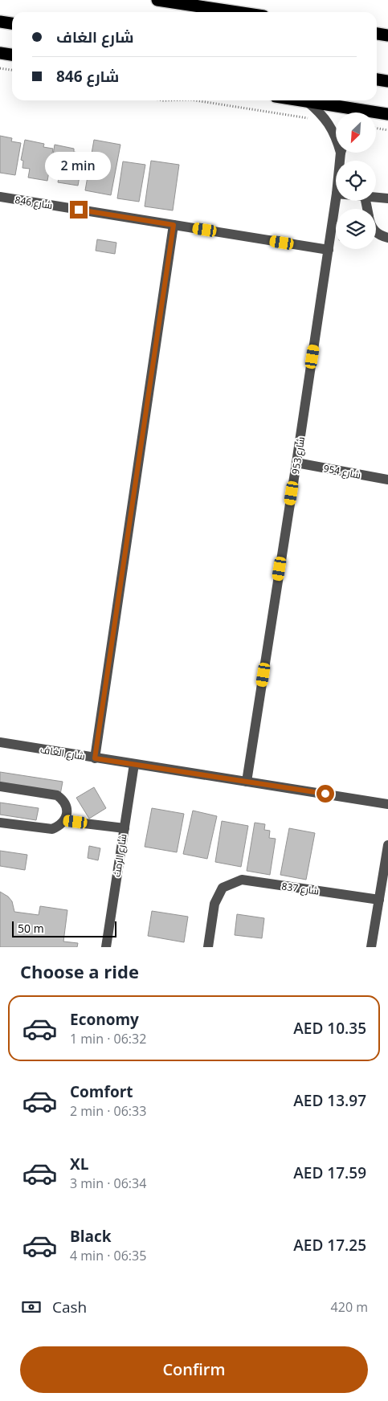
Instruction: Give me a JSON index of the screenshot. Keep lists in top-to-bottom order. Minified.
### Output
{"streets":{"street":["شارع 846","شارع 953","شارع 954","شارع الغاف","شارع الرمث","شارع 837"]},"crossings":[["شارع 846","شارع 953"],["شارع 953","شارع 954"],["شارع 953","شارع الغاف"],["شارع الغاف","شارع الرمث"]],"scale_bar":"50 m","north":"bottom left","page":{"banner":["شارع الغاف","شارع 846"],"bubble":"2 min","scale":"50 m","heading":"Choose a ride","list":[{"name":"Economy","note":"1 min · 06:32","value":"AED 10.35"},{"name":"Comfort","note":"2 min · 06:33","value":"AED 13.97"},{"name":"XL","note":"3 min · 06:34","value":"AED 17.59"},{"name":"Black","note":"4 min · 06:35","value":"AED 17.25"}],"pay":["Cash","420 m"],"buttons":"Confirm"}}
